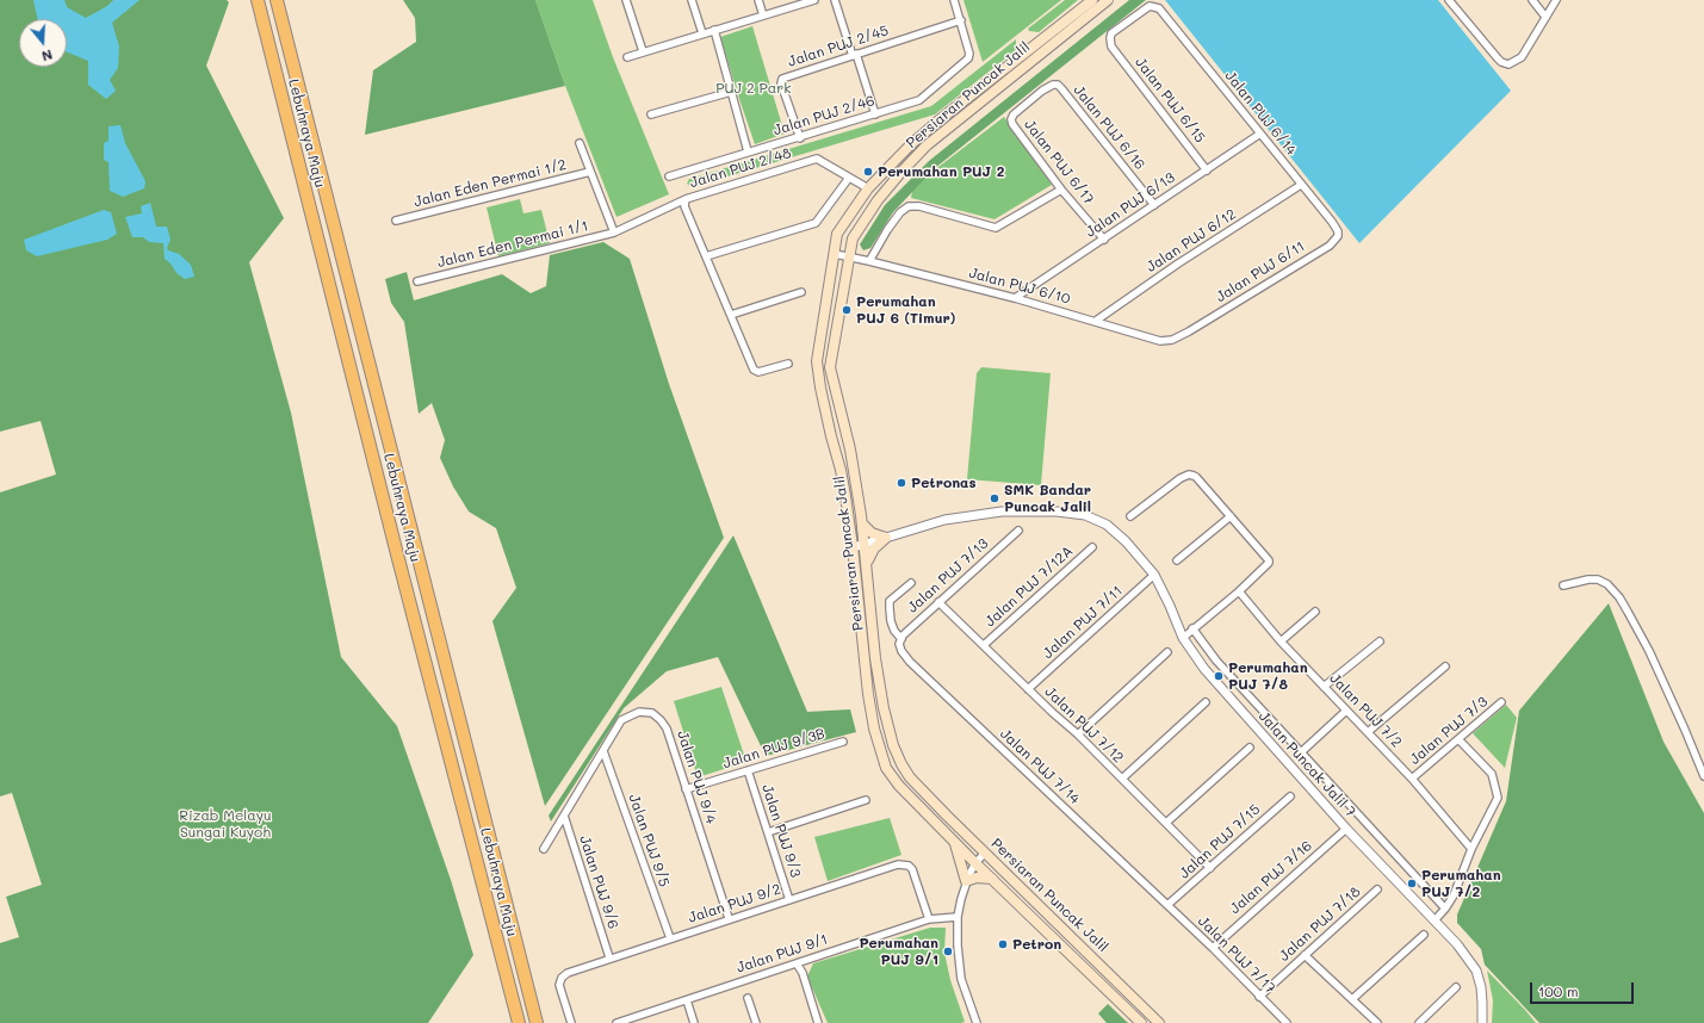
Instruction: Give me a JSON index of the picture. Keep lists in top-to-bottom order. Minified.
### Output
{"streets":{"highway":["Lebuhraya Maju"],"main road":["Persiaran Puncak Jalil"],"street":["Jalan PUJ 2/45","Jalan PUJ 6/15","Jalan PUJ 6/14","Jalan PUJ 2/46","Jalan PUJ 6/16","Jalan PUJ 6/17","Jalan PUJ 2/48","Jalan Eden Permai 1/2","Jalan PUJ 6/13","Jalan PUJ 6/12","Jalan Eden Permai 1/1","Jalan PUJ 6/11","Jalan PUJ 6/10","Jalan PUJ 7/13","Jalan PUJ 7/12A","Jalan PUJ 7/11","Jalan PUJ 7/2","Jalan PUJ 7/12","Jalan PUJ 7/3","Jalan PUJ 9/3B","Jalan Puncak Jalil 7","Jalan PUJ 7/14","Jalan PUJ 9/4","Jalan PUJ 9/3","Jalan PUJ 9/5","Jalan PUJ 7/15","Jalan PUJ 7/16","Jalan PUJ 9/6","Jalan PUJ 9/2","Jalan PUJ 7/18","Jalan PUJ 9/1","Jalan PUJ 7/17"]},"crossings":[["Jalan PUJ 2/45","Jalan PUJ 2/46"],["Persiaran Puncak Jalil","Jalan PUJ 2/48"],["Persiaran Puncak Jalil","Jalan PUJ 6/10"],["Persiaran Puncak Jalil","Jalan Puncak Jalil 7"],["Jalan PUJ 6/15","Jalan PUJ 6/14"],["Jalan PUJ 6/15","Jalan PUJ 6/13"],["Jalan PUJ 6/14","Jalan PUJ 6/13"],["Jalan PUJ 6/14","Jalan PUJ 6/12"],["Jalan PUJ 6/14","Jalan PUJ 6/11"],["Jalan PUJ 2/46","Jalan PUJ 2/48"],["Jalan PUJ 6/16","Jalan PUJ 6/17"],["Jalan PUJ 6/16","Jalan PUJ 6/13"],["Jalan PUJ 6/17","Jalan PUJ 6/13"],["Jalan PUJ 2/48","Jalan Eden Permai 1/1"],["Jalan PUJ 6/13","Jalan PUJ 6/10"],["Jalan PUJ 6/12","Jalan PUJ 6/10"],["Jalan PUJ 6/11","Jalan PUJ 6/10"],["Jalan PUJ 7/13","Jalan PUJ 7/12"],["Jalan PUJ 7/13","Jalan PUJ 7/14"],["Jalan PUJ 7/12A","Jalan PUJ 7/12"],["Jalan PUJ 7/11","Jalan PUJ 7/12"],["Jalan PUJ 7/11","Jalan Puncak Jalil 7"],["Jalan PUJ 7/2","Jalan PUJ 7/3"],["Jalan PUJ 7/12","Jalan PUJ 7/15"],["Jalan PUJ 9/3B","Jalan PUJ 9/4"],["Jalan PUJ 9/3B","Jalan PUJ 9/3"],["Jalan Puncak Jalil 7","Jalan PUJ 7/16"],["Jalan PUJ 7/14","Jalan PUJ 7/15"],["Jalan PUJ 7/14","Jalan PUJ 7/17"],["Jalan PUJ 9/4","Jalan PUJ 9/5"],["Jalan PUJ 9/4","Jalan PUJ 9/6"],["Jalan PUJ 9/4","Jalan PUJ 9/2"],["Jalan PUJ 9/3","Jalan PUJ 9/2"],["Jalan PUJ 9/5","Jalan PUJ 9/2"],["Jalan PUJ 7/15","Jalan PUJ 7/17"],["Jalan PUJ 7/16","Jalan PUJ 7/17"],["Jalan PUJ 9/6","Jalan PUJ 9/2"],["Jalan PUJ 9/2","Jalan PUJ 9/1"],["Jalan PUJ 7/18","Jalan PUJ 7/17"]],"parks":["PUJ 2 Park","Rizab Melayu Sungai Kuyoh"],"places":["Perumahan PUJ 2","Perumahan PUJ 6 (Timur)","Petronas","SMK Bandar Puncak Jalil","Perumahan PUJ 7/8","Perumahan PUJ 7/2","Petron","Perumahan PUJ 9/1"],"scale_bar":"100 m","north":"bottom"}
